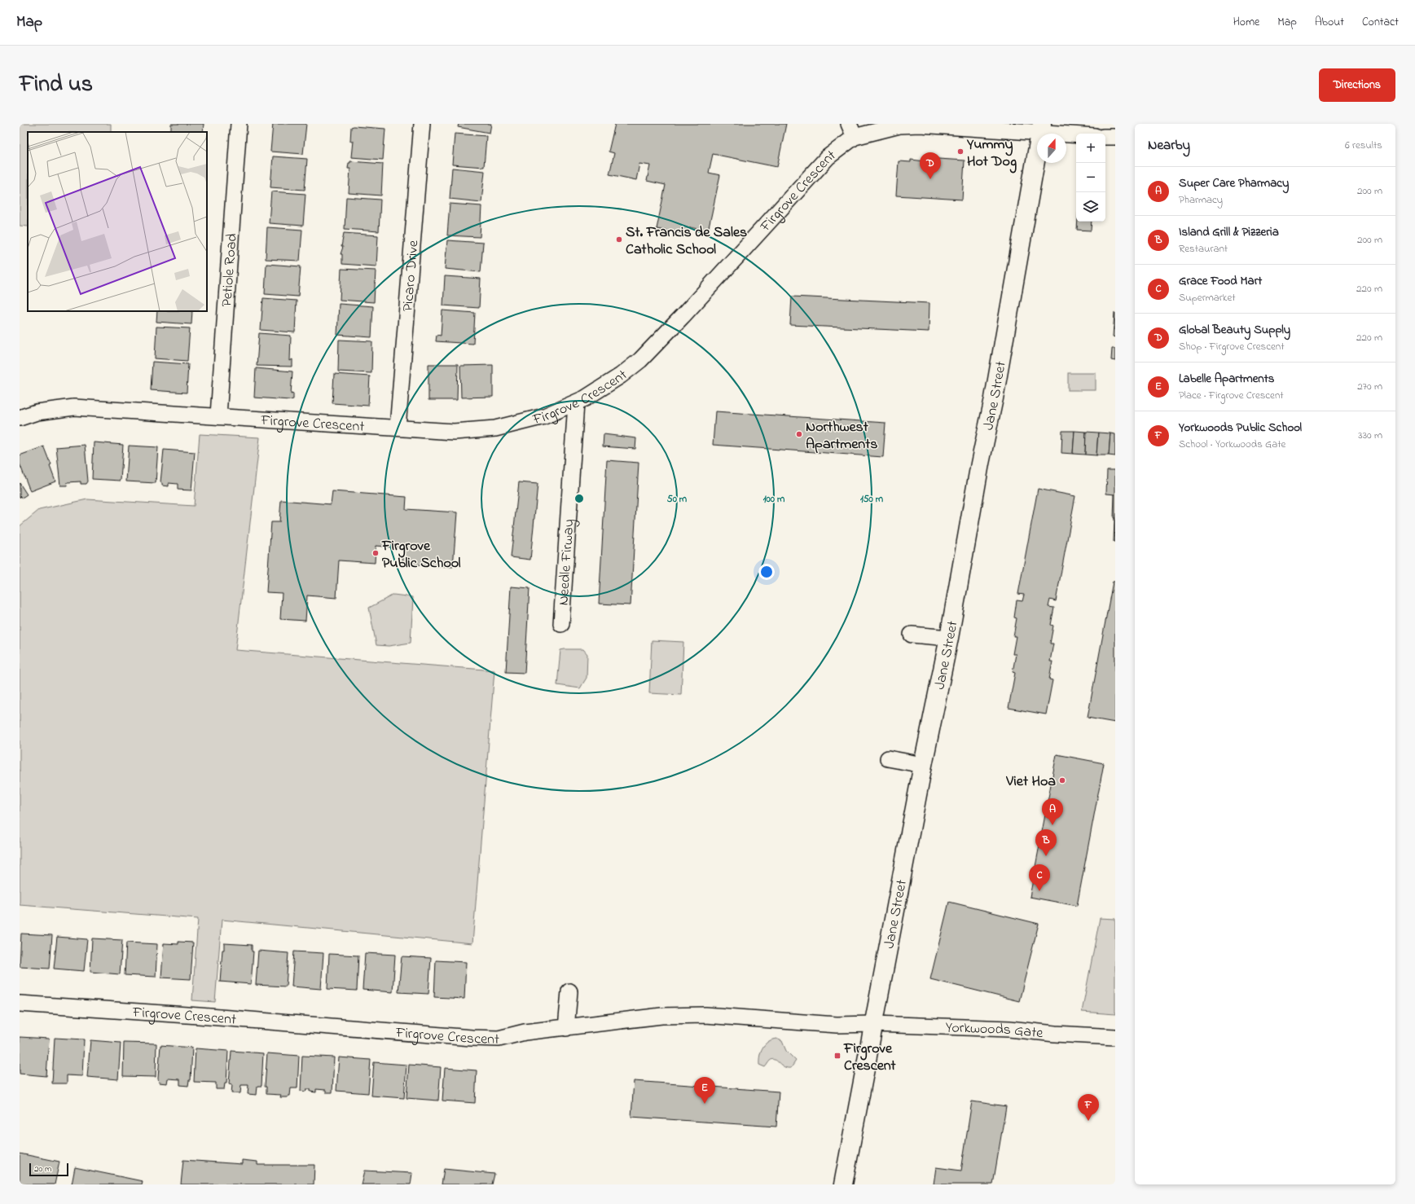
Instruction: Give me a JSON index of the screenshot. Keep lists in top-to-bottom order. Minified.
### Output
{"streets":{"main road":["Jane Street"],"street":["Firgrove Crescent","Petiole Road","Picaro Drive","Needle Firway","Yorkwoods Gate"]},"crossings":[["Firgrove Crescent","Petiole Road"],["Firgrove Crescent","Picaro Drive"],["Firgrove Crescent","Jane Street"],["Firgrove Crescent","Needle Firway"],["Firgrove Crescent","Yorkwoods Gate"],["Jane Street","Yorkwoods Gate"]],"places":{"other":["Yummy Hot Dog","St. Francis de Sales Catholic School","Northwest Apartments","Firgrove Public School","Viet Hoa"],"transit":["Firgrove Crescent"]},"scale_bar":"20 m","north":"top","page":{"header":"Map","nav":["Home","Map","About","Contact"],"title":"Find us","buttons":"Directions","heading":["Nearby","6 results"],"map_buttons":["+","−"],"pins":["D","A","B","C","E","F"],"list":[{"mark":"A","name":"Super Care Pharmacy","note":"Pharmacy","value":"200 m"},{"mark":"B","name":"Island Grill & Pizzeria","note":"Restaurant","value":"200 m"},{"mark":"C","name":"Grace Food Mart","note":"Supermarket","value":"220 m"},{"mark":"D","name":"Global Beauty Supply","note":"Shop · Firgrove Crescent","value":"220 m"},{"mark":"E","name":"Labelle Apartments","note":"Place · Firgrove Crescent","value":"270 m"},{"mark":"F","name":"Yorkwoods Public School","note":"School · Yorkwoods Gate","value":"330 m"}],"scale":"20 m"},"rings":["50 m","100 m","150 m"]}
